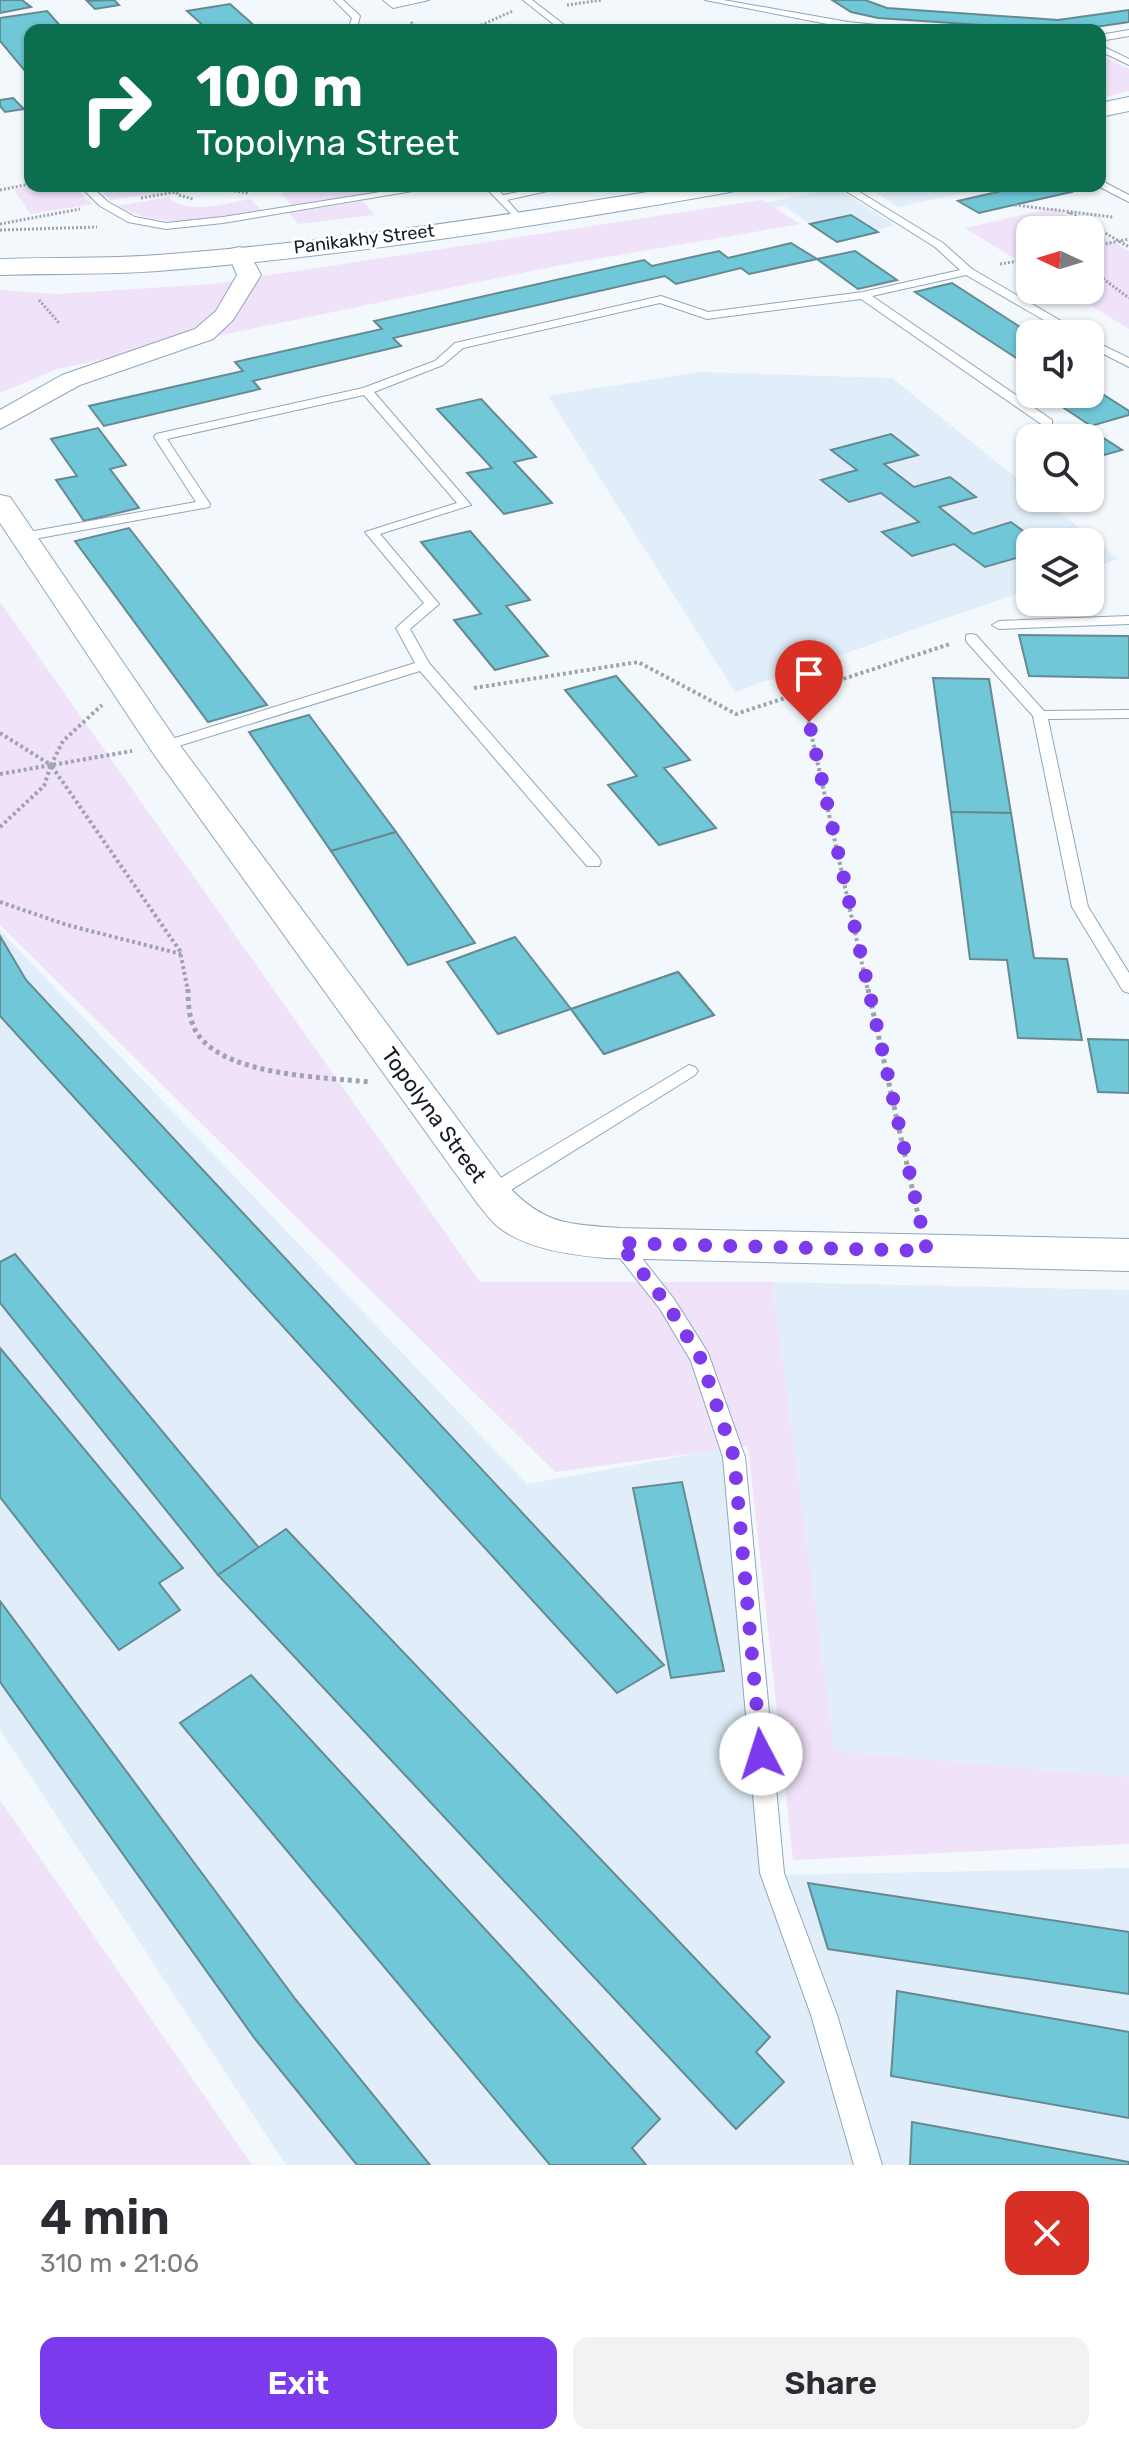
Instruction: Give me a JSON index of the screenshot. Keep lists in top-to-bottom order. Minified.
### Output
{"streets":{"street":["Panikakhy Street","Topolyna Street"]},"north":"left","page":{"turn":["100 m","Topolyna Street"],"heading":["4 min","310 m · 21:06"],"buttons":["Exit","Share"]}}
